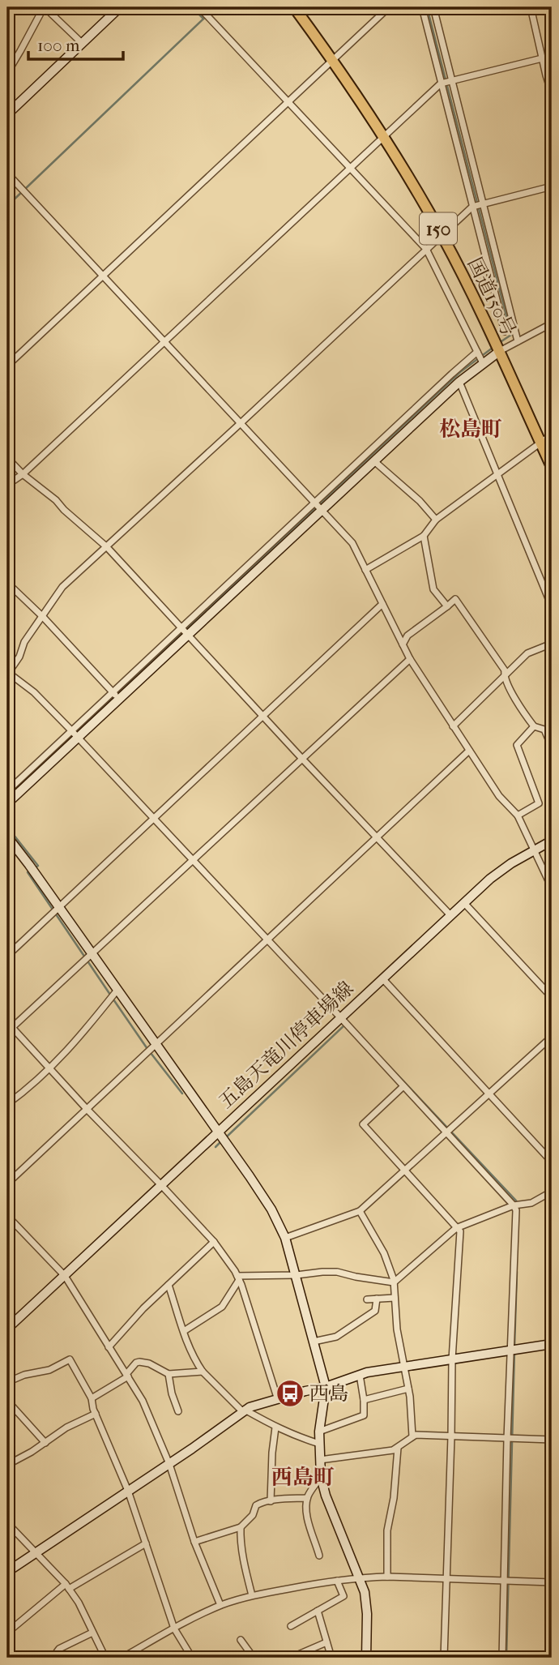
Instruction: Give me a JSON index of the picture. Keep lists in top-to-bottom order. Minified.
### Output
{"streets":{"highway":["150","国道150号"],"street":["五島天竜川停車場線"]},"districts":["松島町","西島町"],"places":{"bus stop":["西島"]},"scale_bar":"100 m"}
